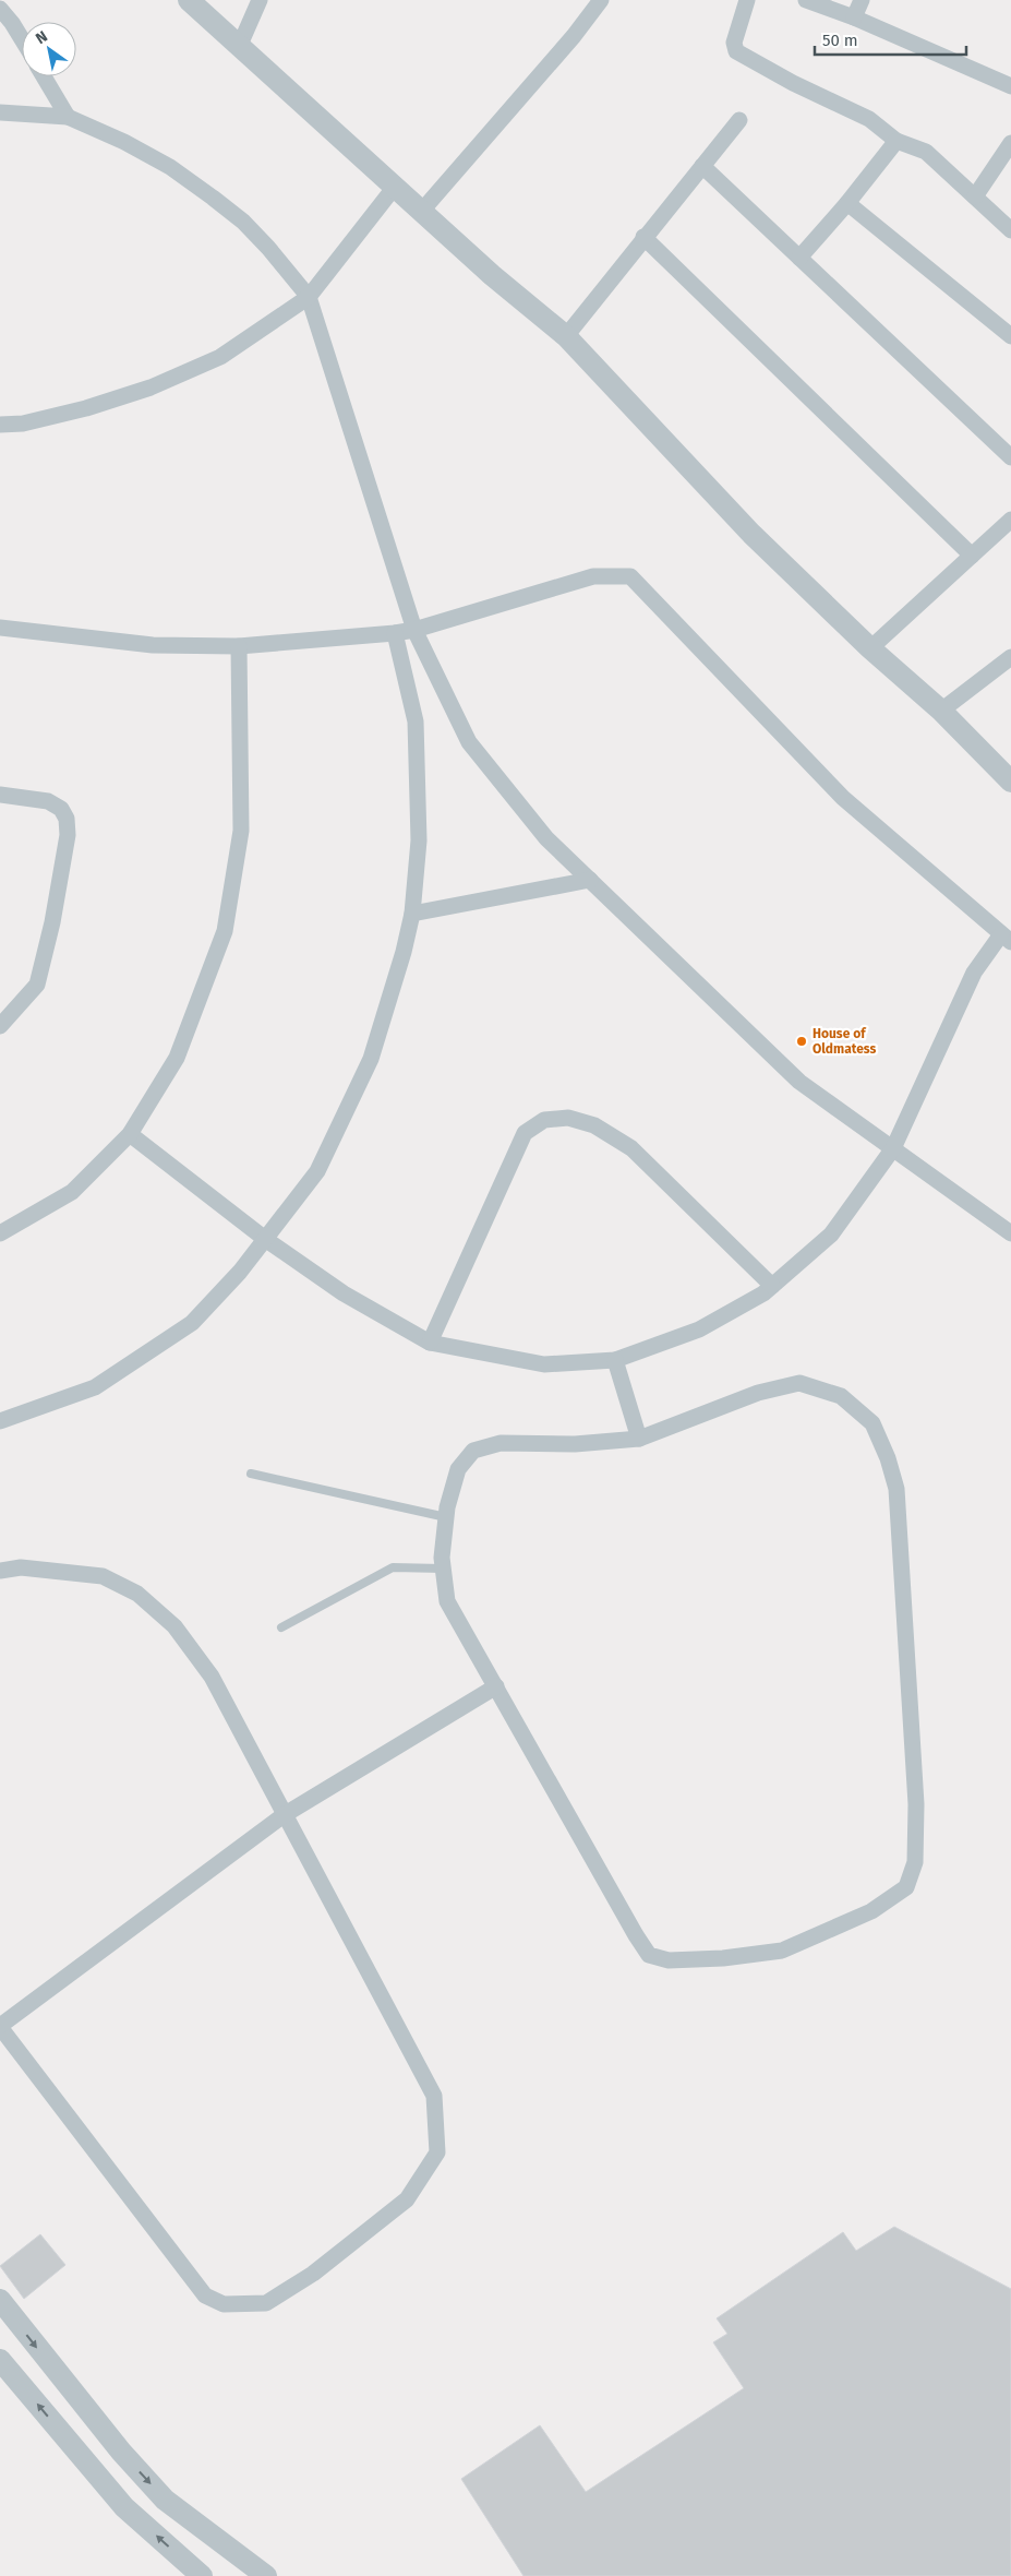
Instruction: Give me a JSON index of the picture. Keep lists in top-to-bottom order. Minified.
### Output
{"places":["House of Oldmatess"],"scale_bar":"50 m","north":"top left"}
